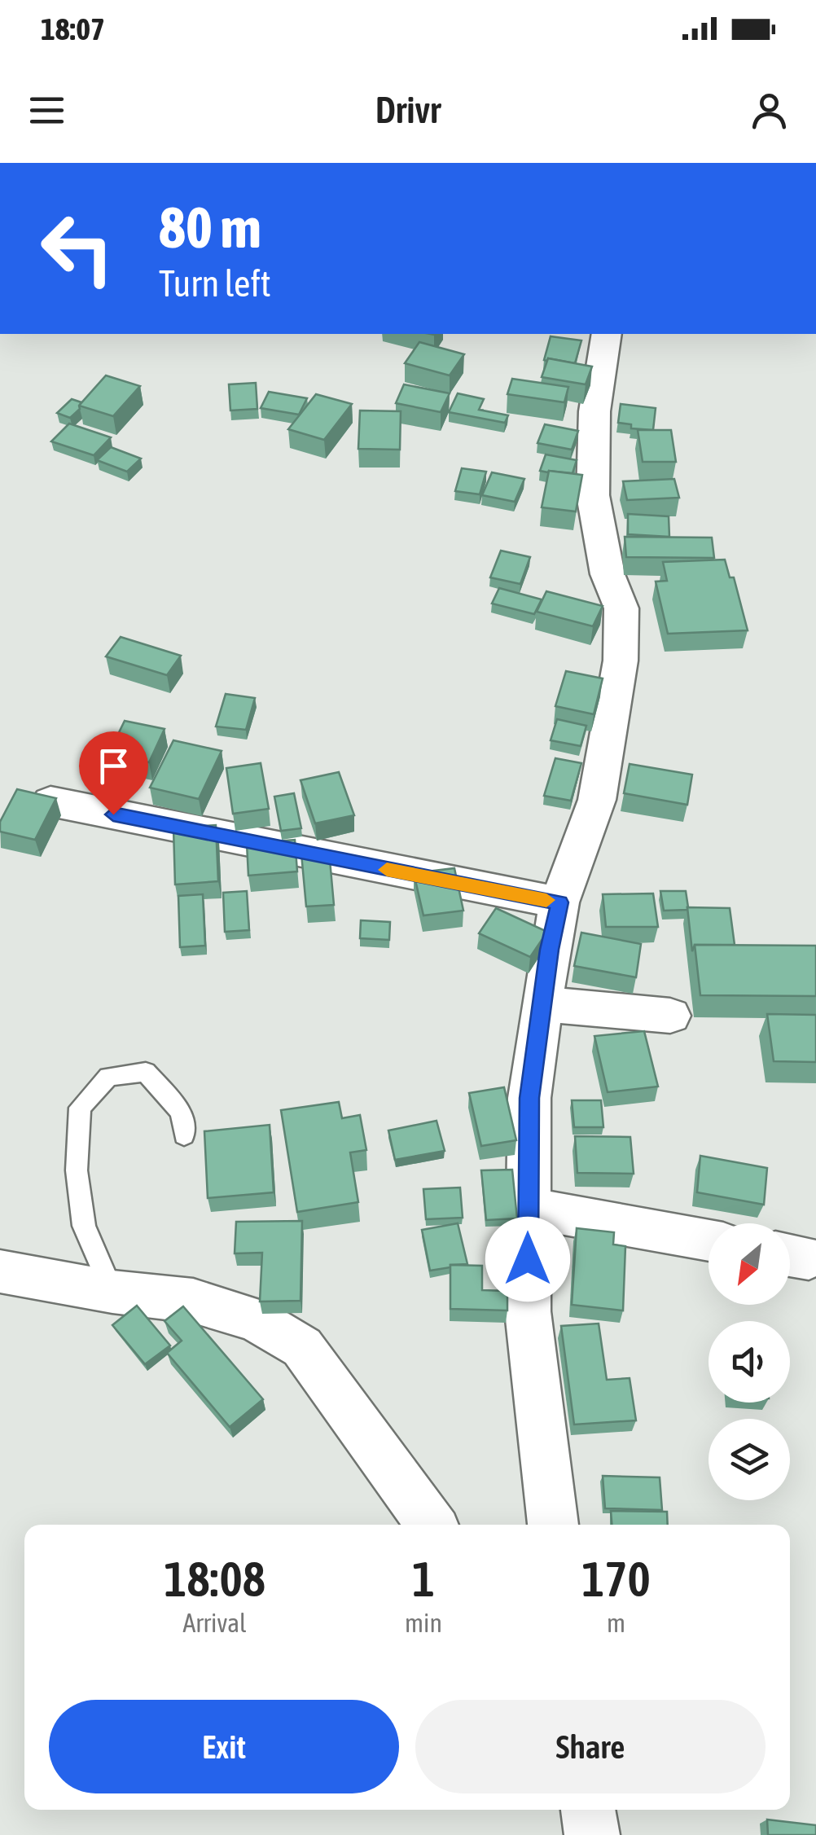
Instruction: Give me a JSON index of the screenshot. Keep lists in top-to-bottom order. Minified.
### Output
{"north":"bottom left","page":{"status":"18:07","header":"Drivr","turn":["80 m","Turn left"],"eta":["18:08","Arrival","1","min","170","m"],"buttons":["Exit","Share"]}}
